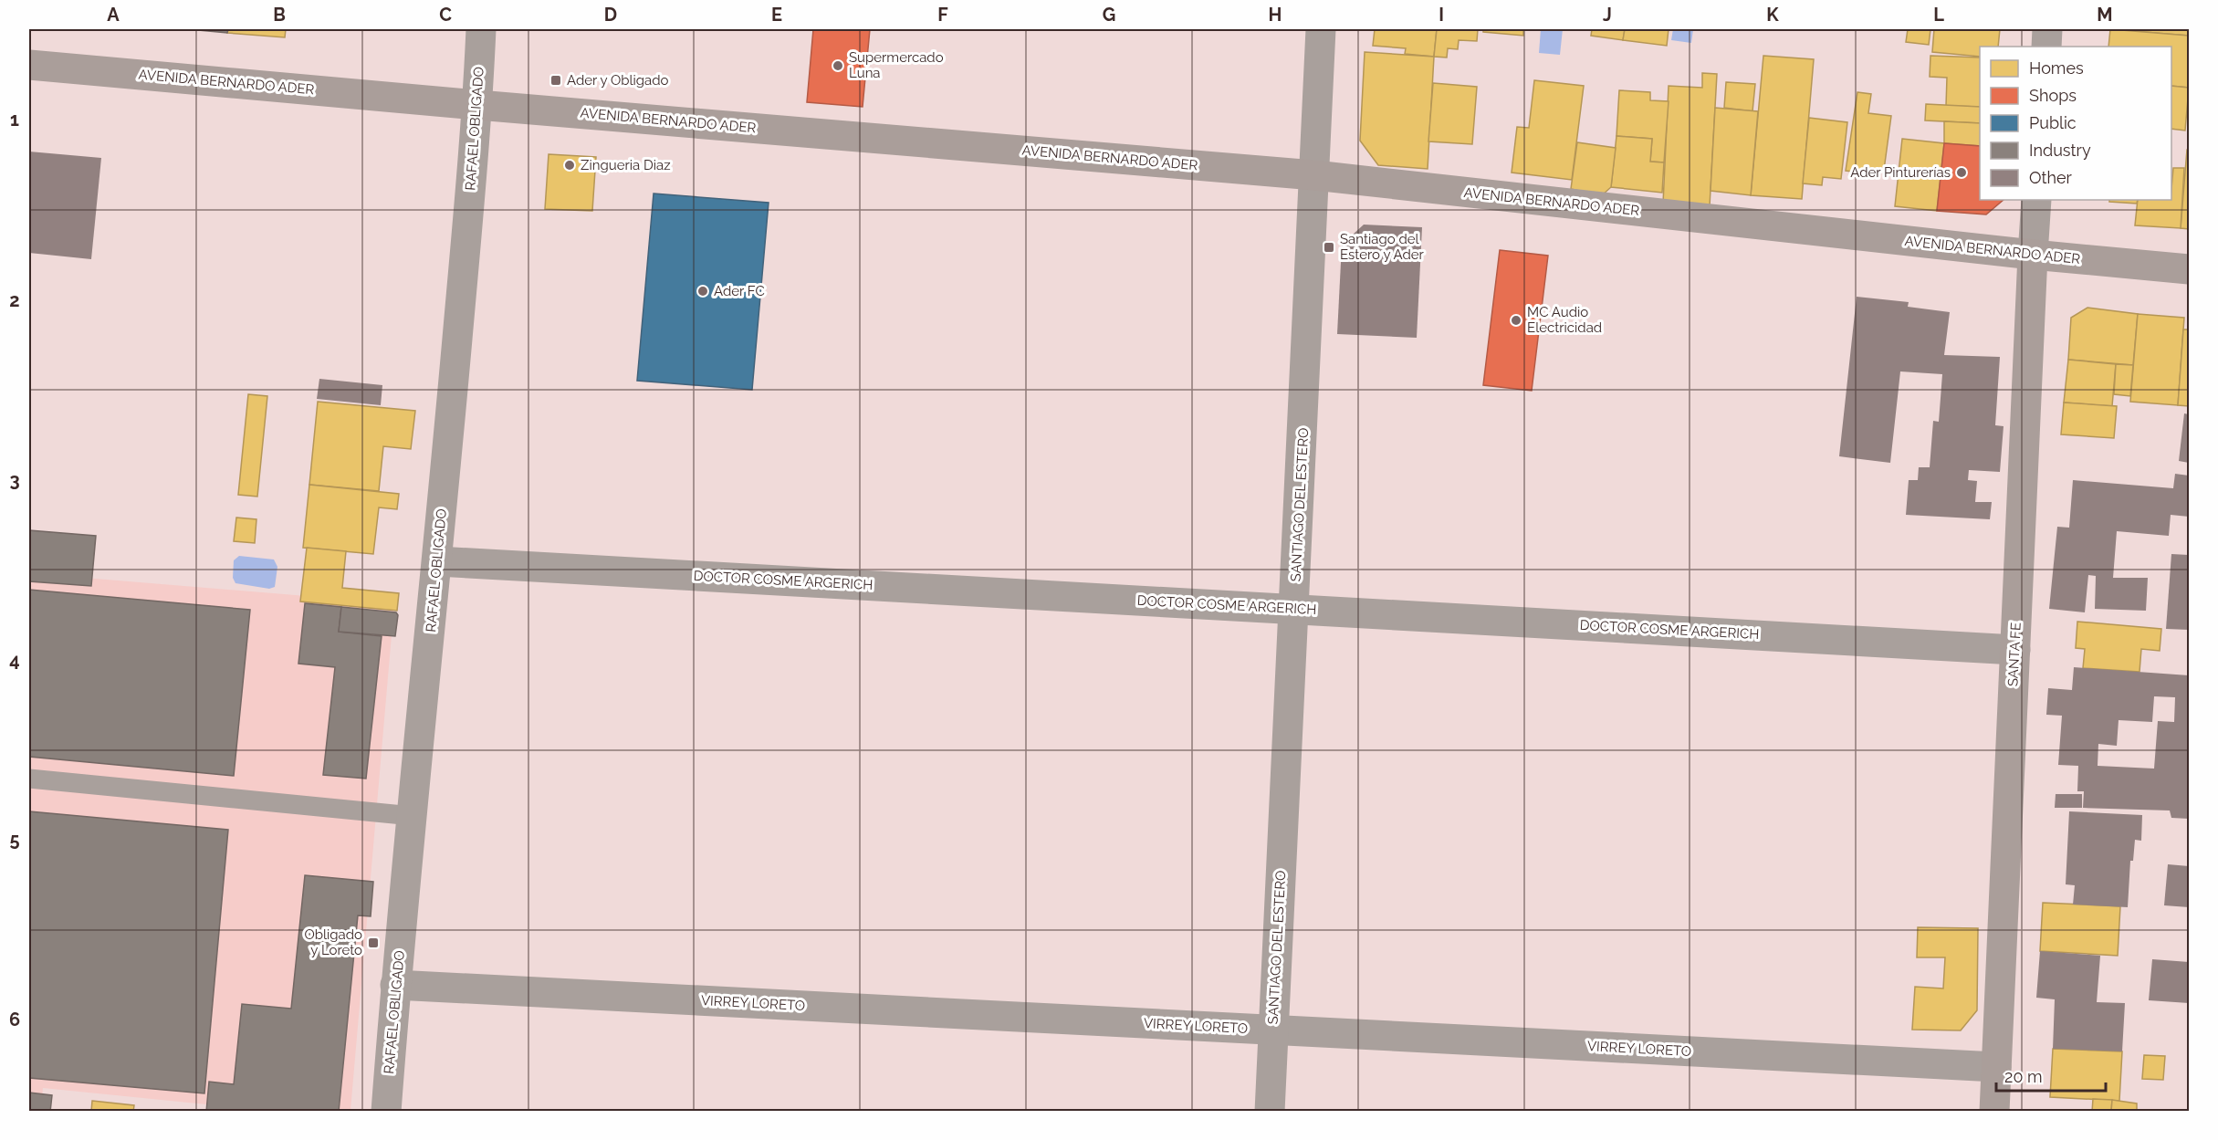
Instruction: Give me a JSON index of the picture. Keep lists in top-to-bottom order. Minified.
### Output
{"streets":{"main road":["AVENIDA BERNARDO ADER","SANTA FE"],"street":["RAFAEL OBLIGADO","SANTIAGO DEL ESTERO","DOCTOR COSME ARGERICH","VIRREY LORETO"]},"crossings":[["AVENIDA BERNARDO ADER","RAFAEL OBLIGADO"],["AVENIDA BERNARDO ADER","SANTIAGO DEL ESTERO"],["AVENIDA BERNARDO ADER","SANTA FE"],["RAFAEL OBLIGADO","DOCTOR COSME ARGERICH"],["RAFAEL OBLIGADO","VIRREY LORETO"],["SANTIAGO DEL ESTERO","DOCTOR COSME ARGERICH"],["SANTIAGO DEL ESTERO","VIRREY LORETO"],["DOCTOR COSME ARGERICH","SANTA FE"],["SANTA FE","VIRREY LORETO"]],"places":{"other":["Supermercado Luna","Zingueria Diaz","Ader Pinturerías","Ader FC","MC Audio Electricidad"],"transit":["Ader y Obligado","Santiago del Estero y Ader","Obligado y Loreto"]},"legend":["Homes","Shops","Public","Industry","Other"],"scale_bar":"20 m","grid":{"columns":["A","B","C","D","E","F","G","H","I","J","K","L","M"],"rows":["1","2","3","4","5","6"]}}
